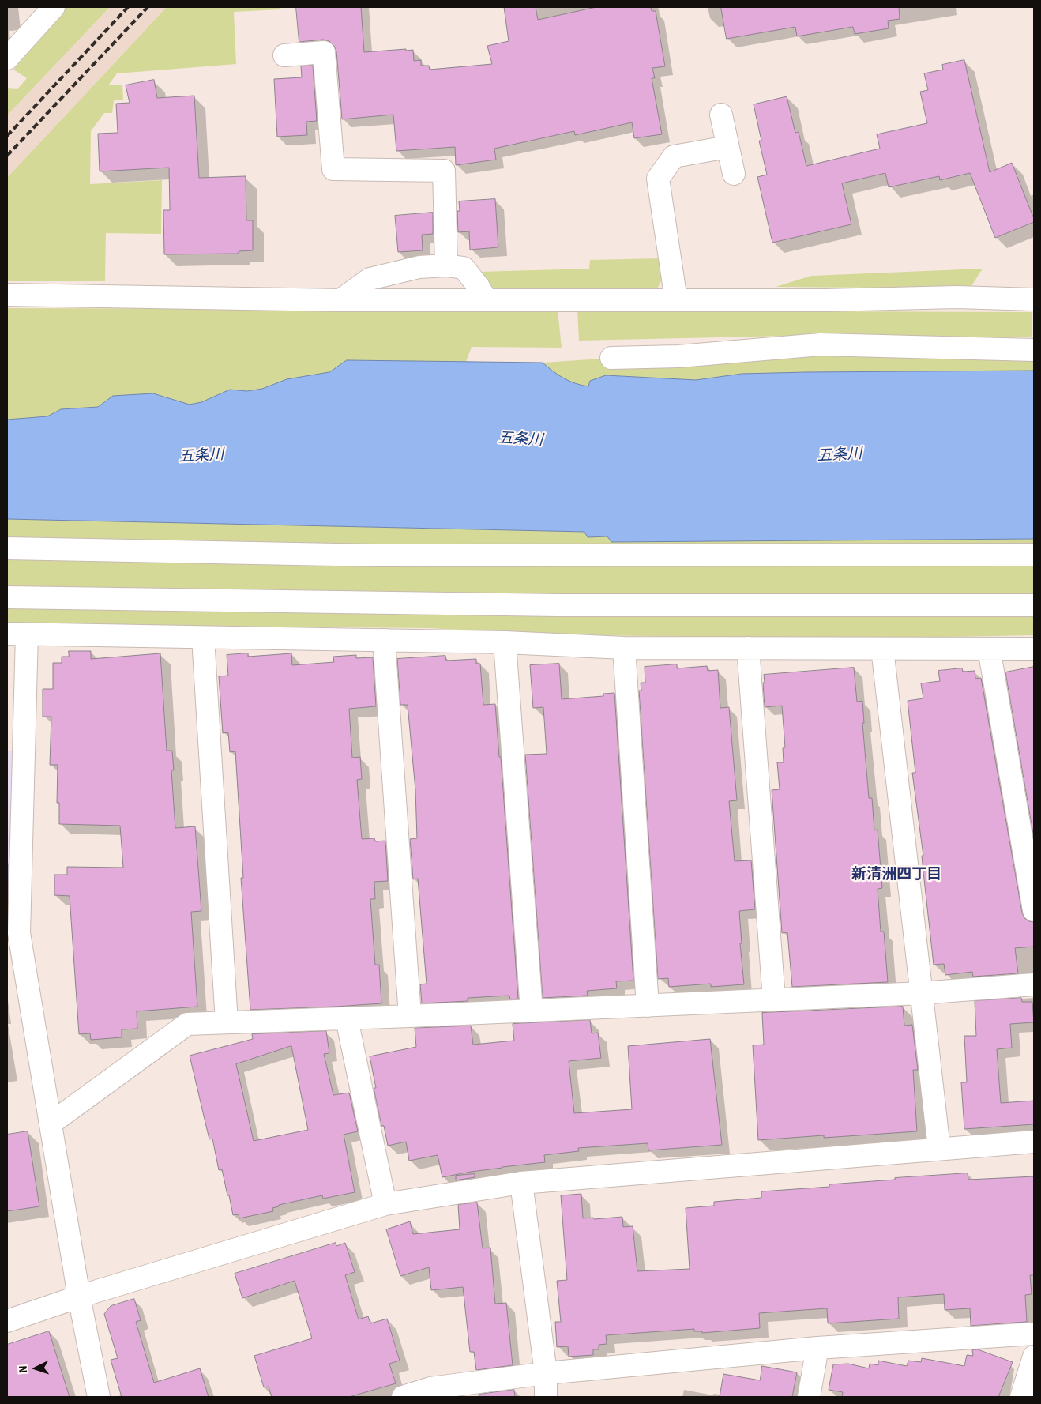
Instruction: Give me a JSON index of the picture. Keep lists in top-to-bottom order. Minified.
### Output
{"districts":["新清洲四丁目"],"water":["五条川"],"north":"left"}
